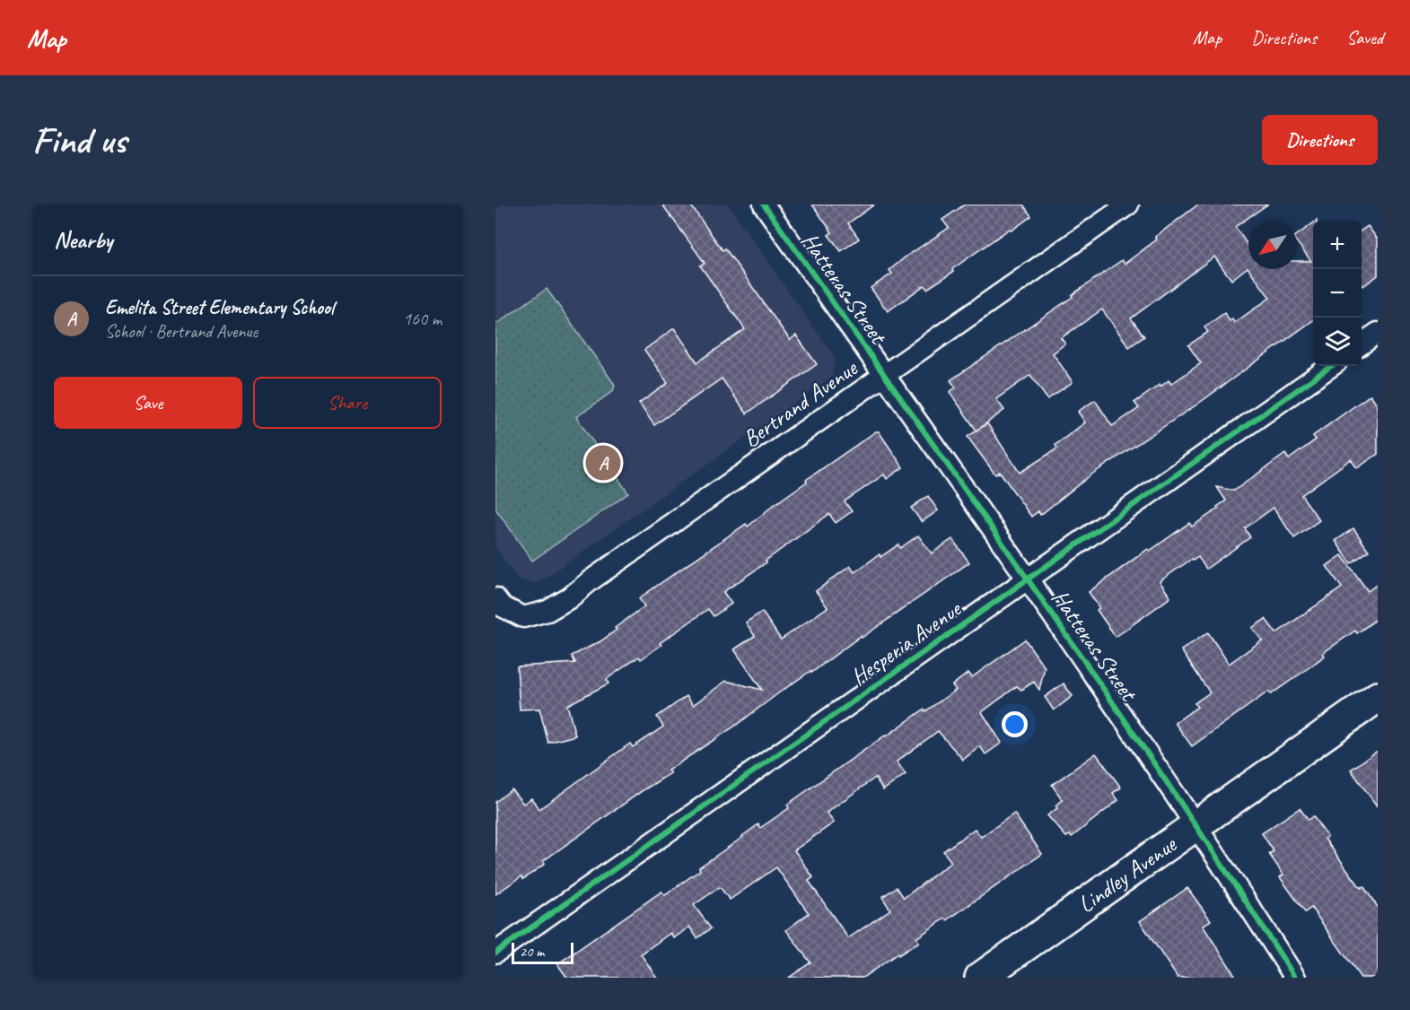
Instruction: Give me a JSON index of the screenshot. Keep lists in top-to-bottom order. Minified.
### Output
{"streets":{"main road":["Lindley Avenue"],"street":["Hatteras Street","Bertrand Avenue","Hesperia Avenue"]},"crossings":[["Hatteras Street","Bertrand Avenue"],["Hatteras Street","Hesperia Avenue"],["Hatteras Street","Lindley Avenue"]],"scale_bar":"20 m","north":"bottom left","page":{"header":"Map","nav":["Map","Directions","Saved"],"buttons":["Directions",["Save","Share"]],"title":"Find us","heading":"Nearby","map_buttons":["+","−"],"list":[{"mark":"A","name":"Emelita Street Elementary School","note":"School · Bertrand Avenue","value":"160 m"}],"pins":"A","scale":"20 m"}}
